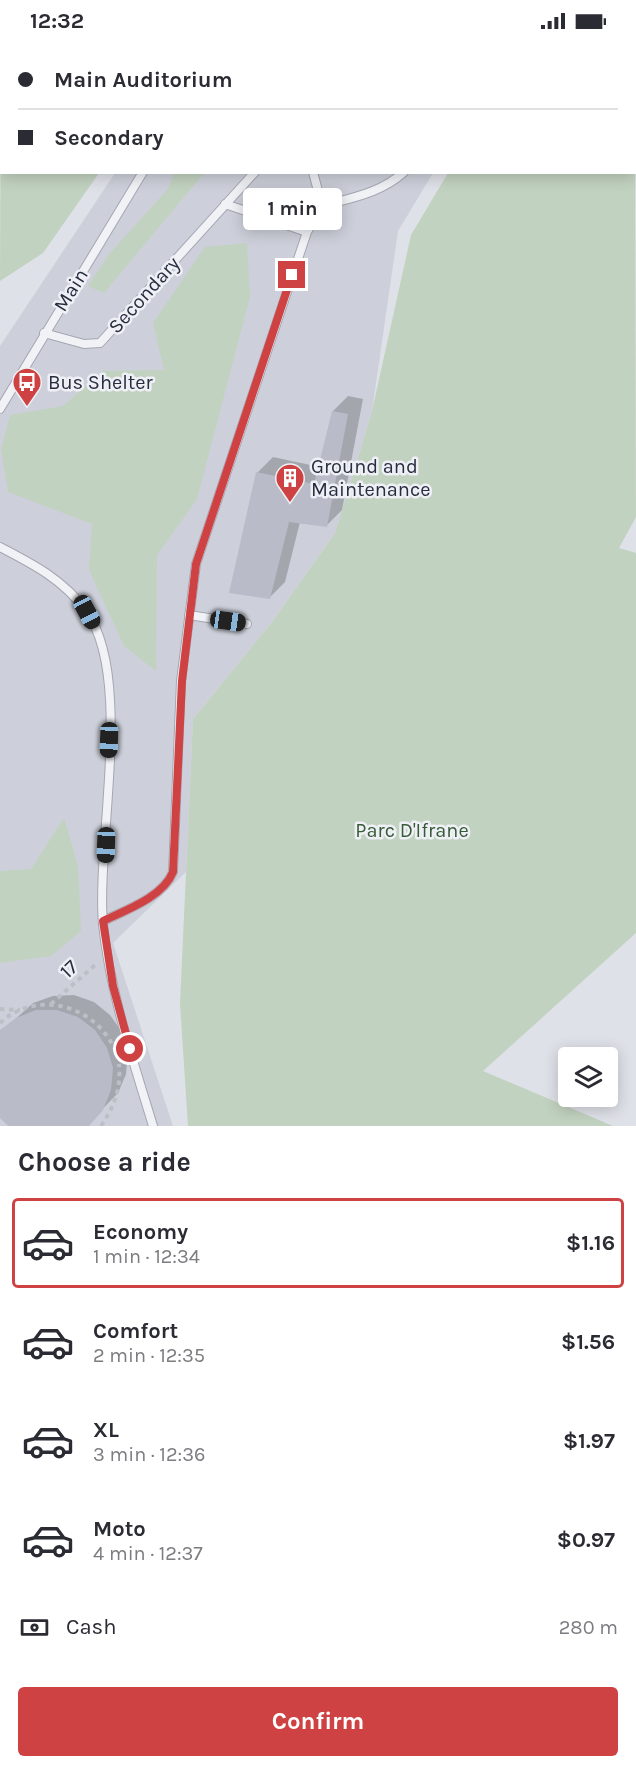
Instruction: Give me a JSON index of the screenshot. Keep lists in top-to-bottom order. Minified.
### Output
{"streets":{"lane":["Main","Secondary"],"path":["17"]},"crossings":[["Main","Secondary"]],"parks":["Parc D'Ifrane"],"places":{"bus stop":["Bus Shelter"],"building":["Ground and Maintenance"]},"page":{"status":"12:32","banner":["Main Auditorium","Secondary"],"bubble":"1 min","heading":"Choose a ride","list":[{"name":"Economy","note":"1 min · 12:34","value":"$1.16"},{"name":"Comfort","note":"2 min · 12:35","value":"$1.56"},{"name":"XL","note":"3 min · 12:36","value":"$1.97"},{"name":"Moto","note":"4 min · 12:37","value":"$0.97"}],"pay":["Cash","280 m"],"buttons":"Confirm"}}
